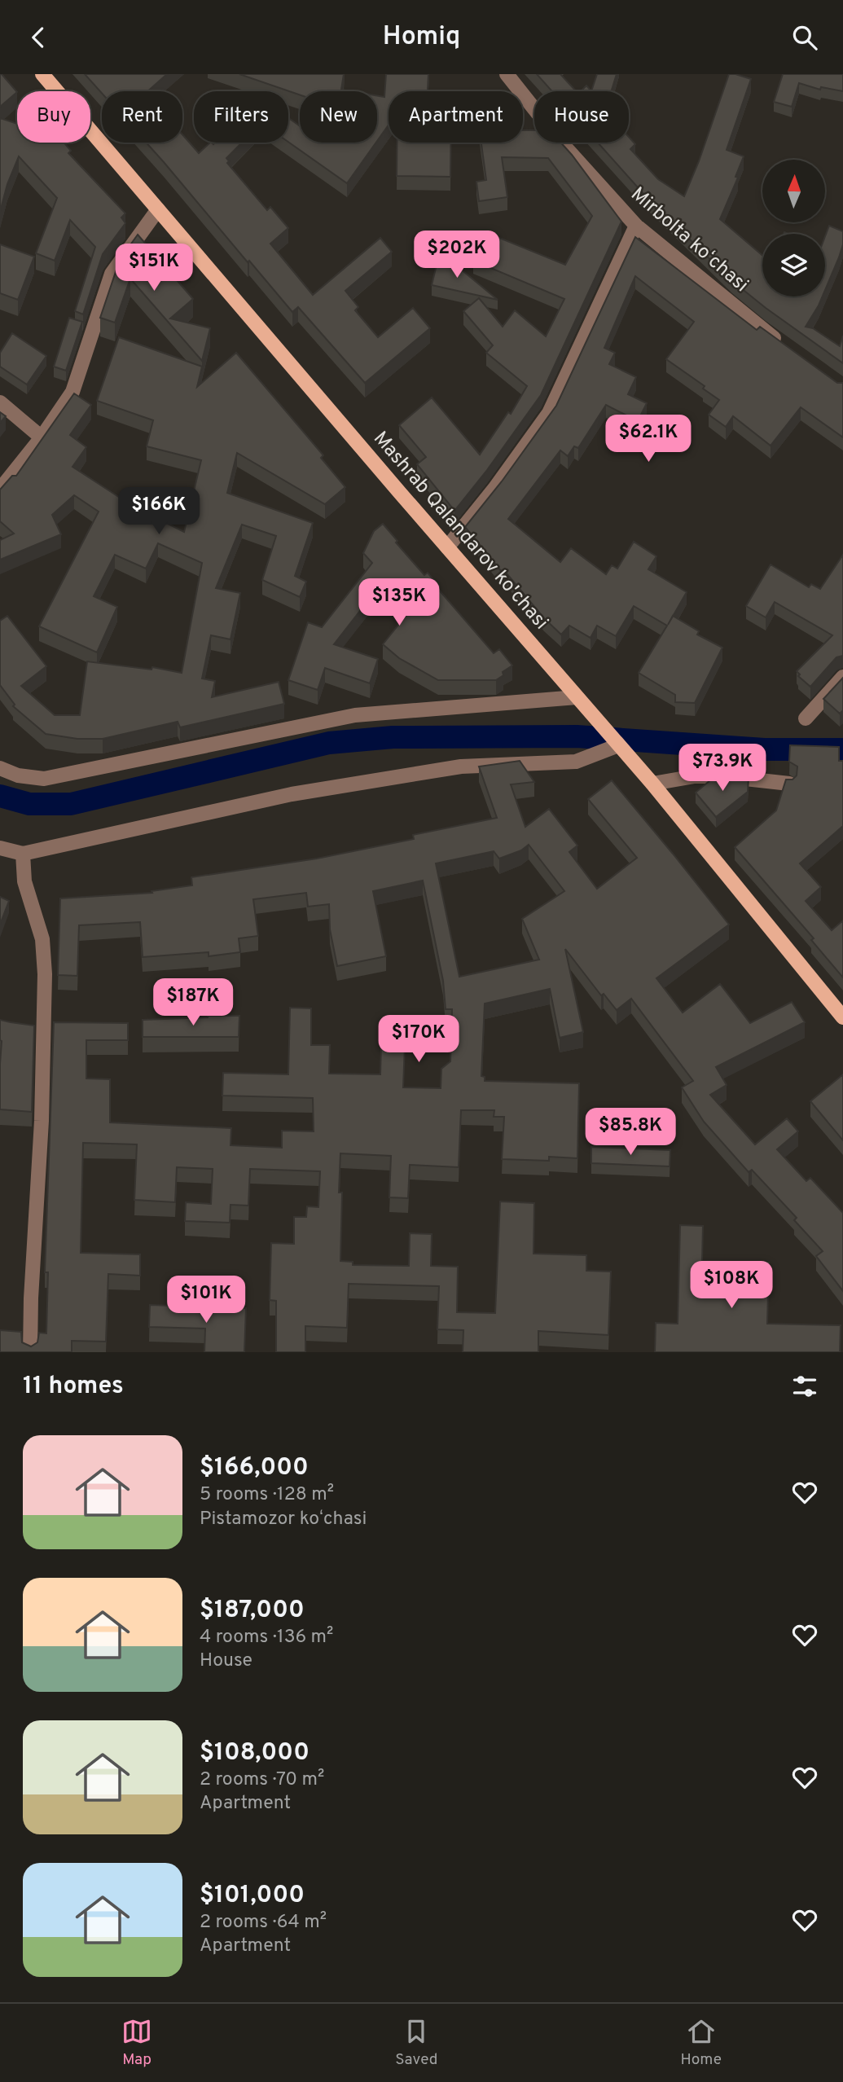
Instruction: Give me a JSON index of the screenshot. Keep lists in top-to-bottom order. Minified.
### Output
{"streets":{"main road":["Mashrab Qalandarov ko'chasi"],"street":["Mirbolta koʻchasi"]},"north":"top","page":{"header":"Homiq","chip":["Buy","Rent","Filters","New","Apartment","House"],"price":["$202K","$151K","$62.1K","$166K","$135K","$73.9K","$187K","$170K","$85.8K","$108K","$101K"],"heading":"11 homes","list":[{"name":"$166,000","note":"5 rooms · 128 m² · Pistamozor koʻchasi"},{"name":"$187,000","note":"4 rooms · 136 m² · House"},{"name":"$108,000","note":"2 rooms · 70 m² · Apartment"},{"name":"$101,000","note":"2 rooms · 64 m² · Apartment"}],"tabs":["Map","Saved","Home"]}}
